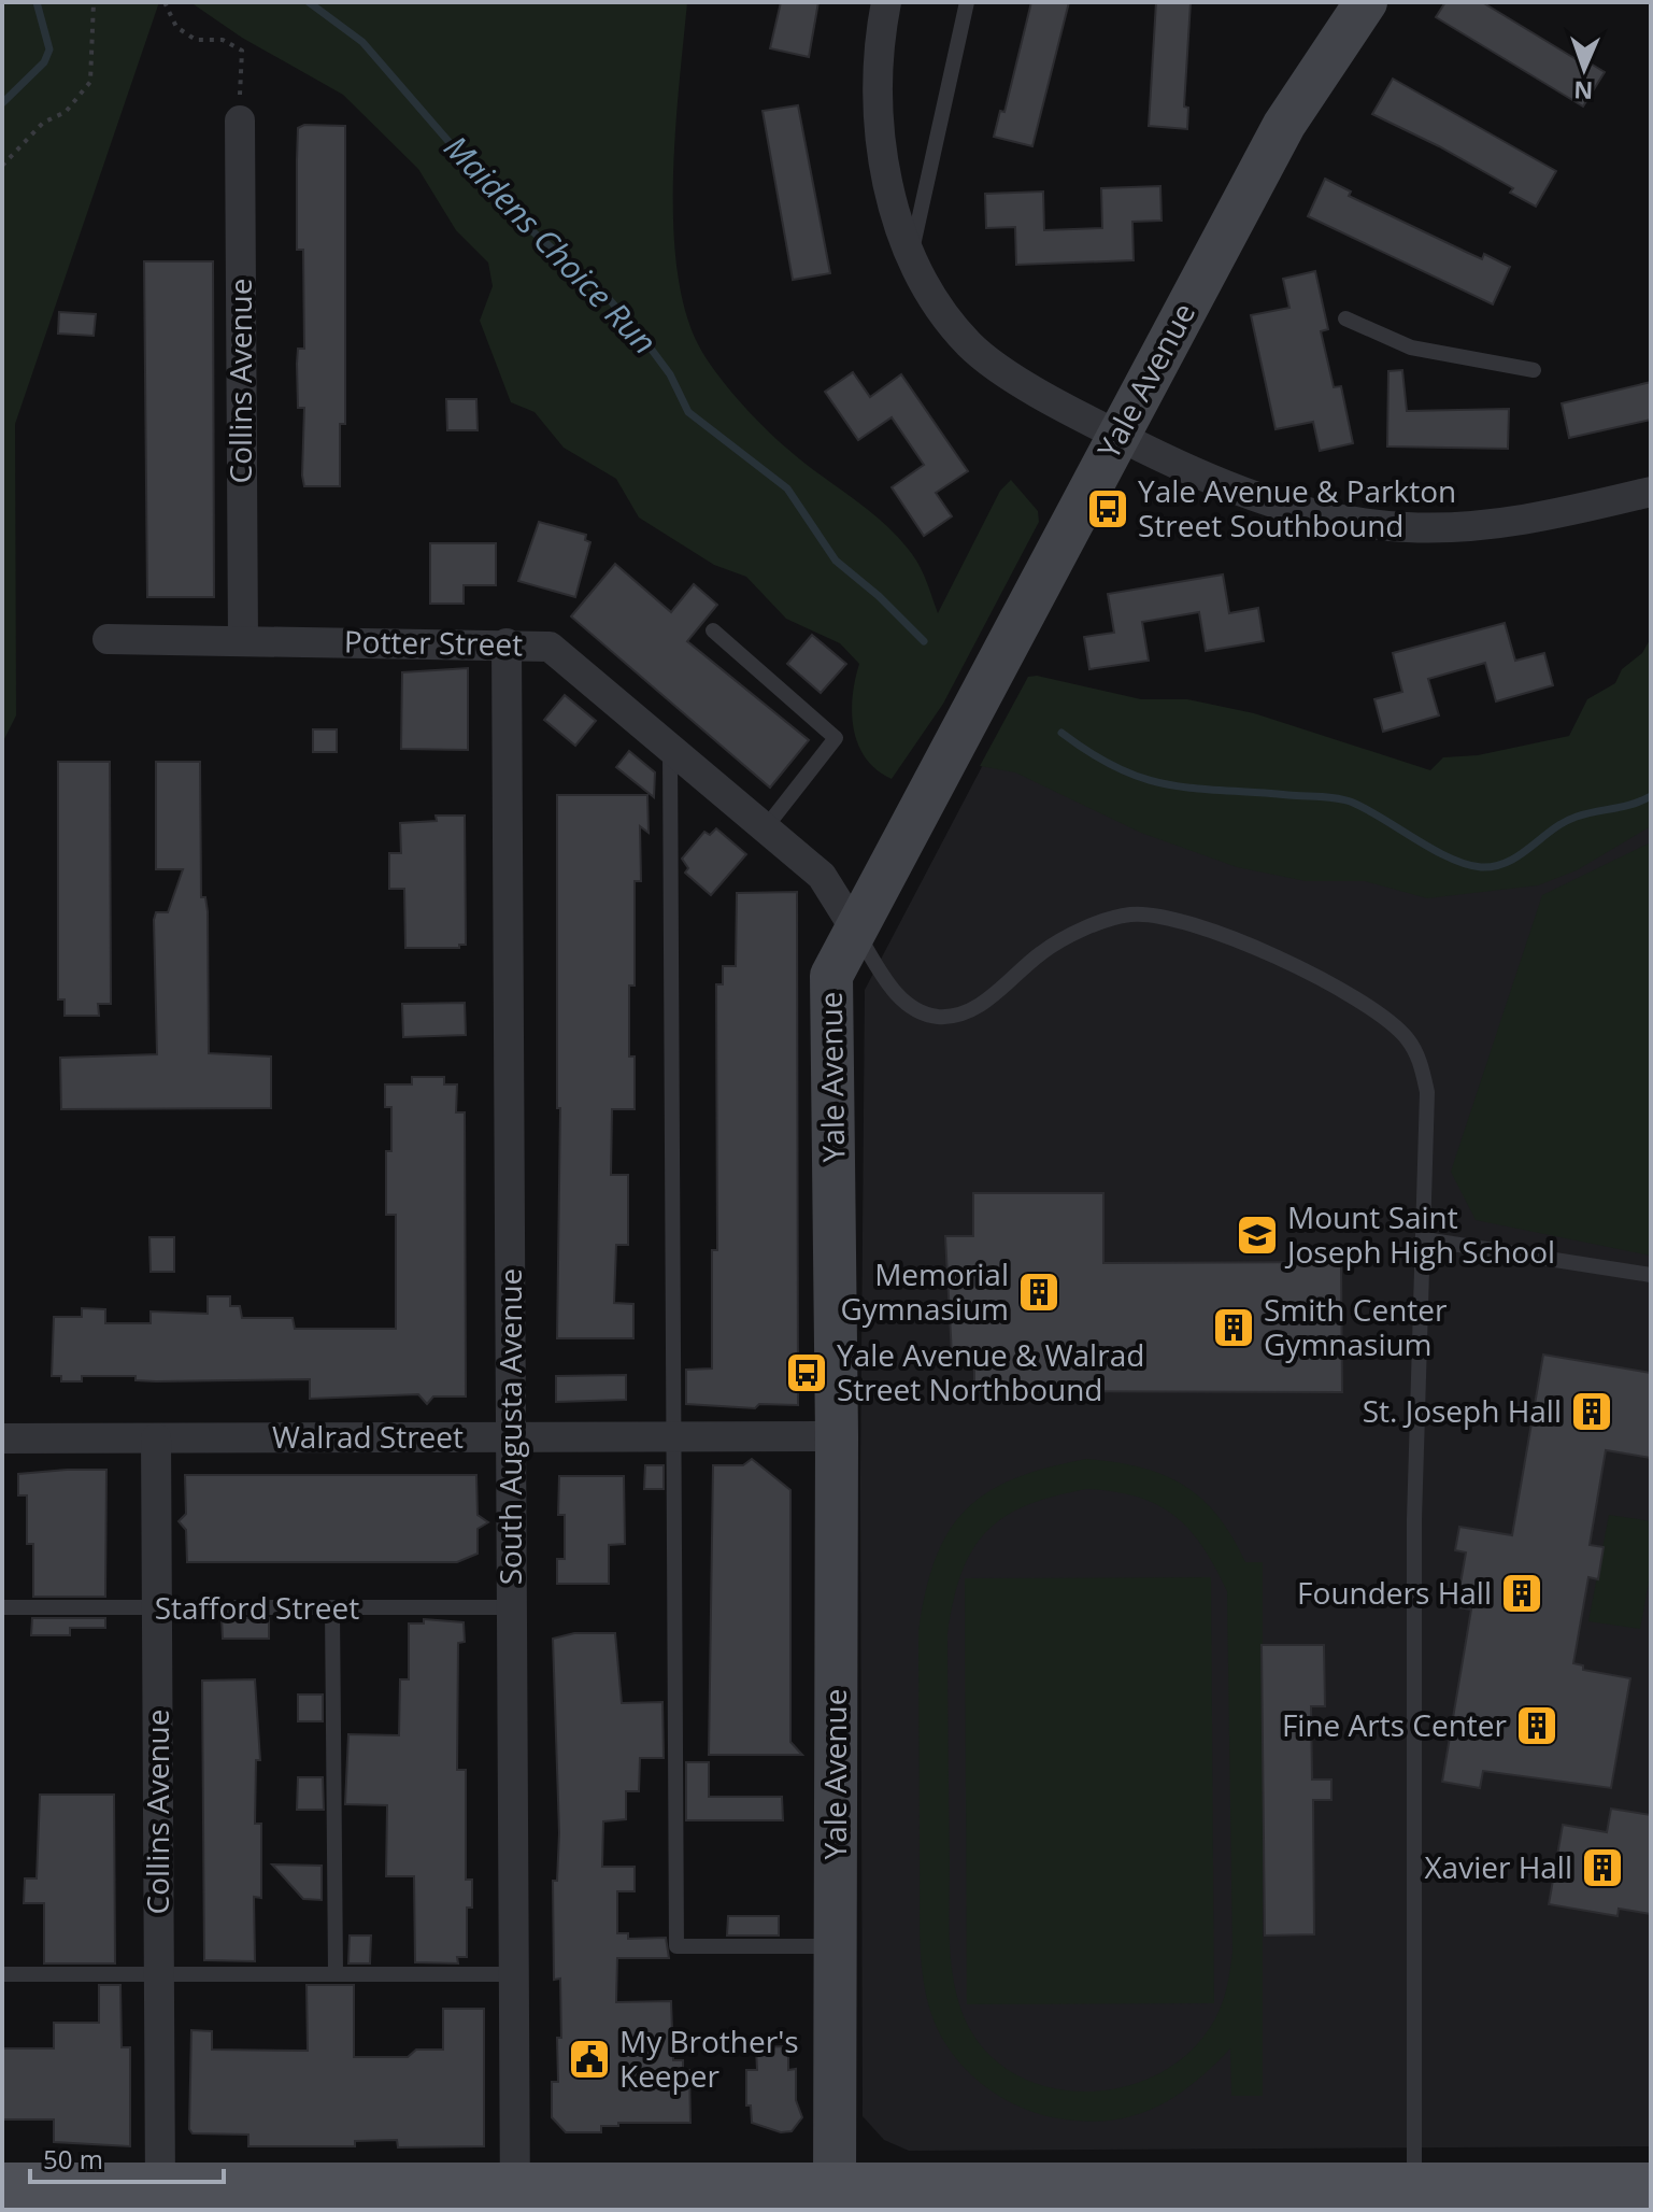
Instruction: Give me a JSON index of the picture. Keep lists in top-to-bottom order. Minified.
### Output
{"streets":{"street":["Collins Avenue","Yale Avenue","Potter Street","South Augusta Avenue","Walrad Street"],"lane":["Stafford Street"]},"crossings":[["Collins Avenue","Potter Street"],["Collins Avenue","Walrad Street"],["Collins Avenue","Stafford Street"],["Yale Avenue","Potter Street"],["Yale Avenue","Walrad Street"],["Potter Street","South Augusta Avenue"],["South Augusta Avenue","Walrad Street"],["South Augusta Avenue","Stafford Street"]],"water":["Maidens Choice Run"],"places":{"bus stop":["Yale Avenue & Parkton Street Southbound","Yale Avenue & Walrad Street Northbound"],"school or university":["Mount Saint Joseph High School"],"building":["Memorial Gymnasium","Smith Center Gymnasium","St. Joseph Hall","Founders Hall","Fine Arts Center","Xavier Hall"],"public building":["My Brother's Keeper"]},"scale_bar":"50 m","north":"bottom"}
